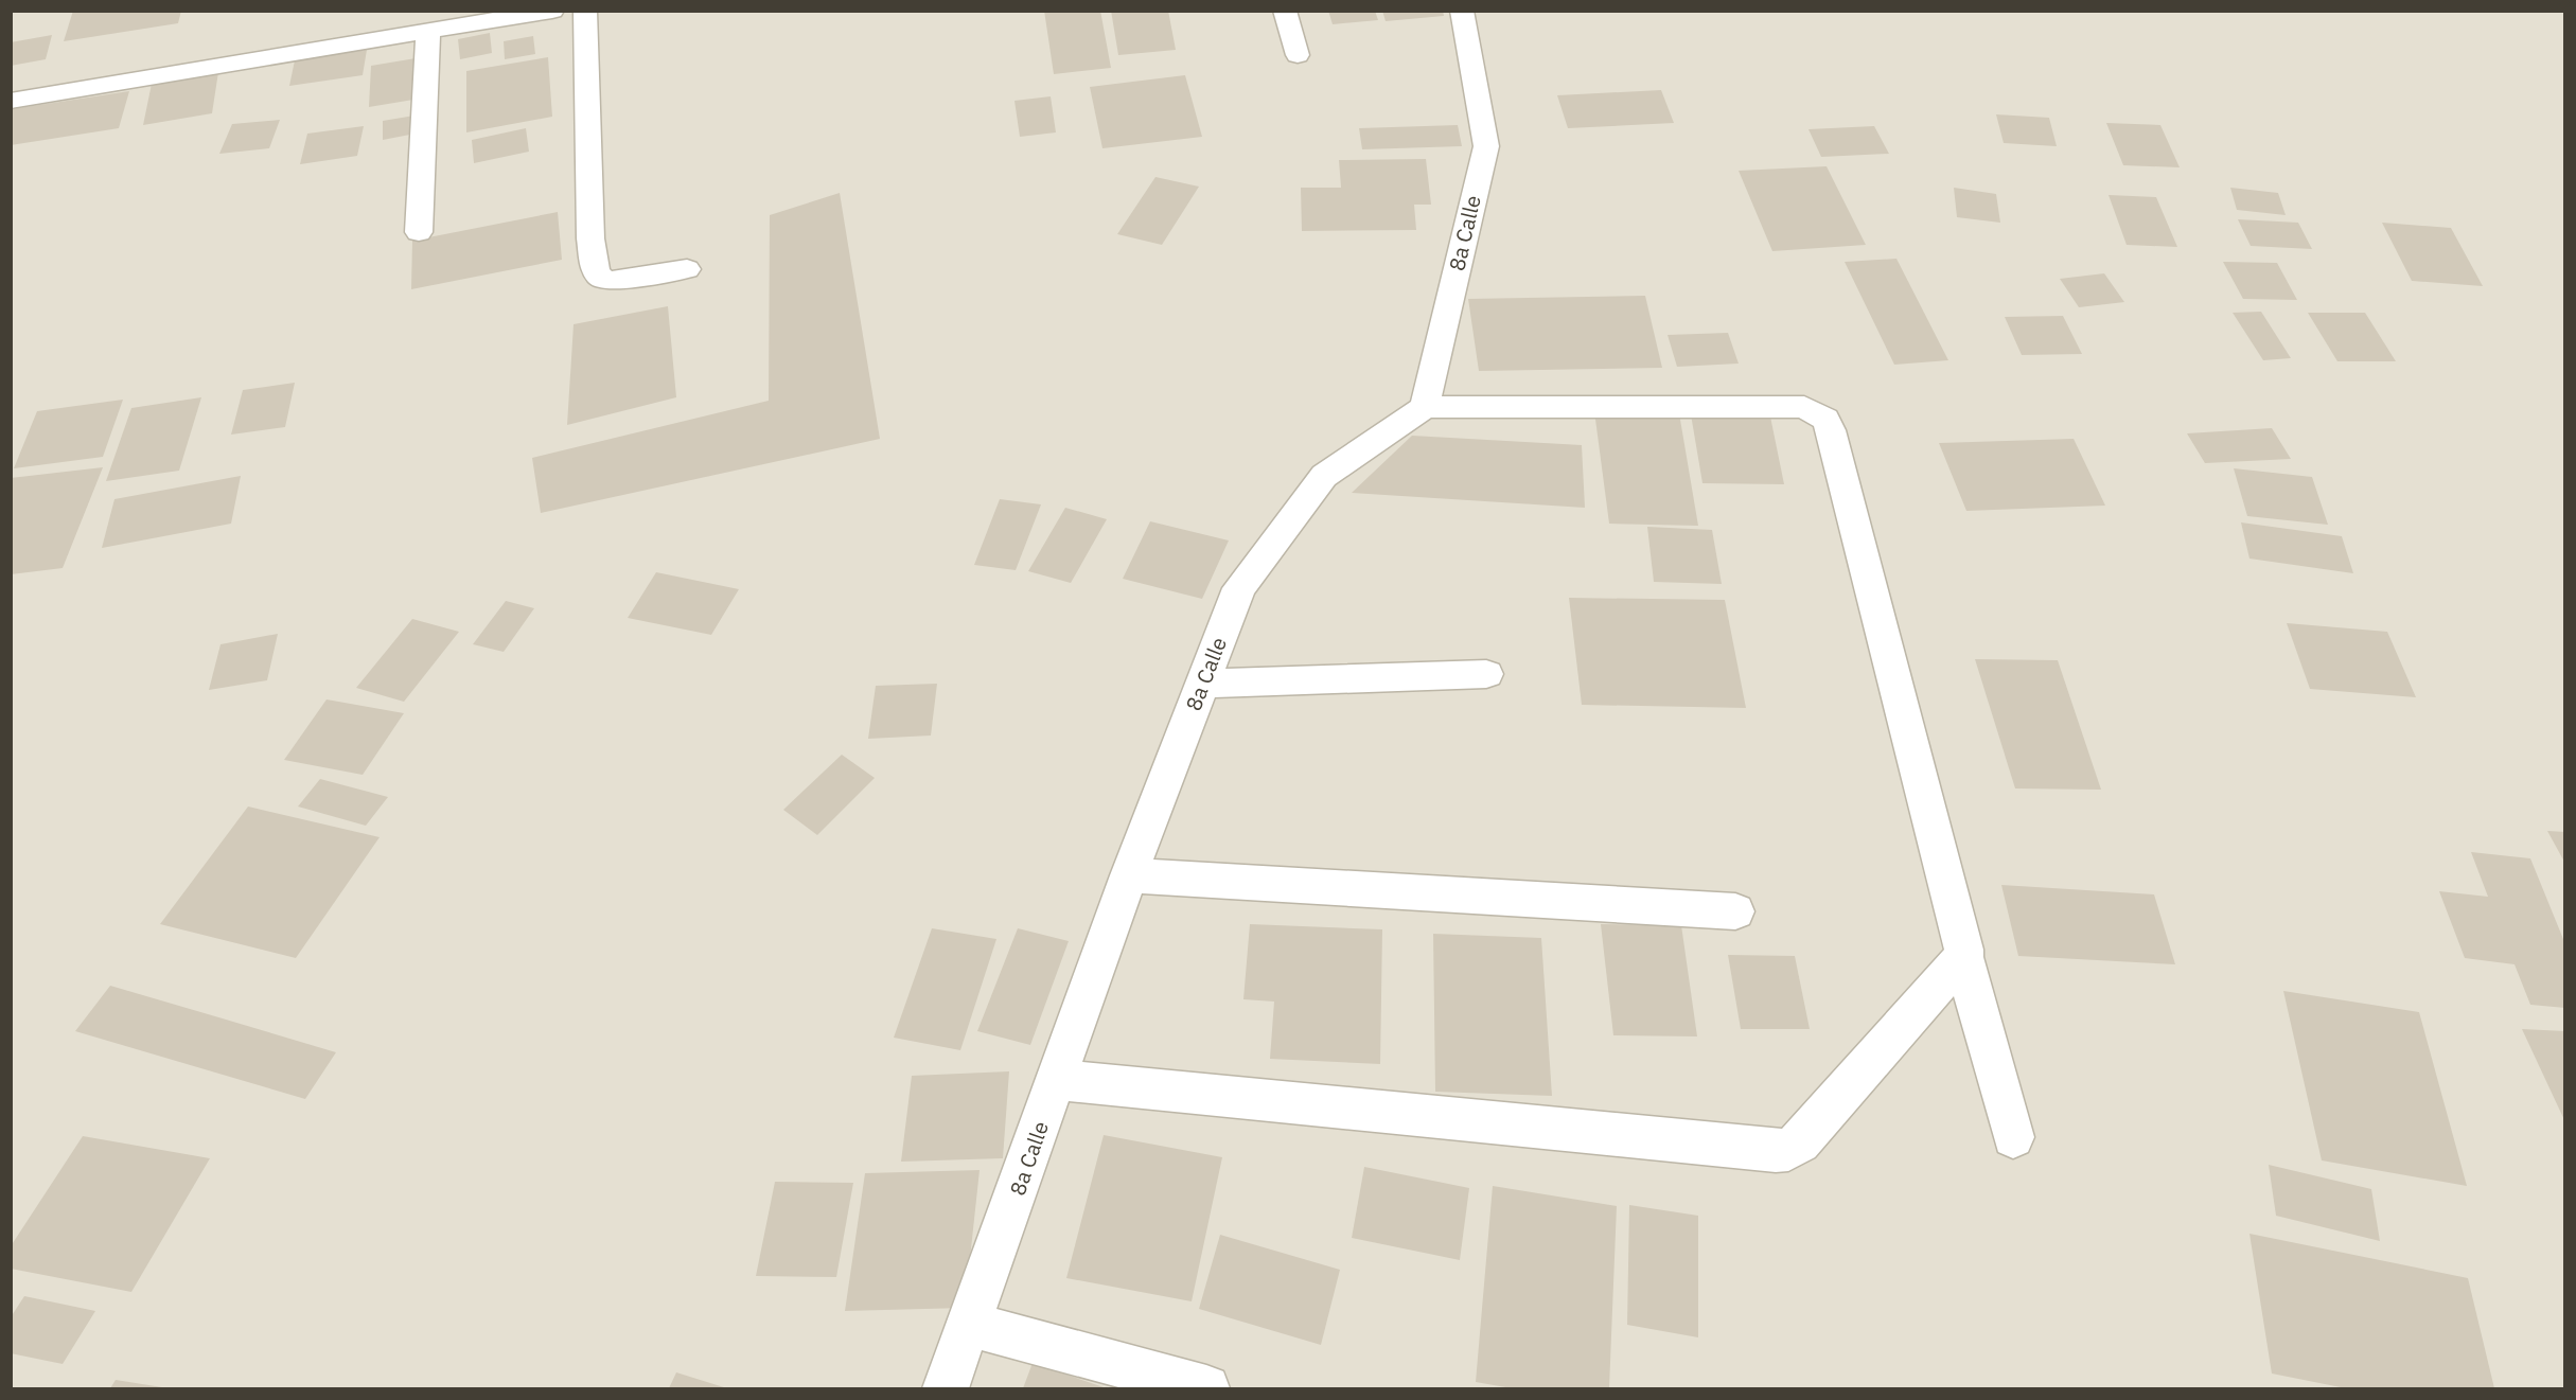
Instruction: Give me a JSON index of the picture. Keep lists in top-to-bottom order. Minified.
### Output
{"streets":{"street":["8a Calle"]}}
